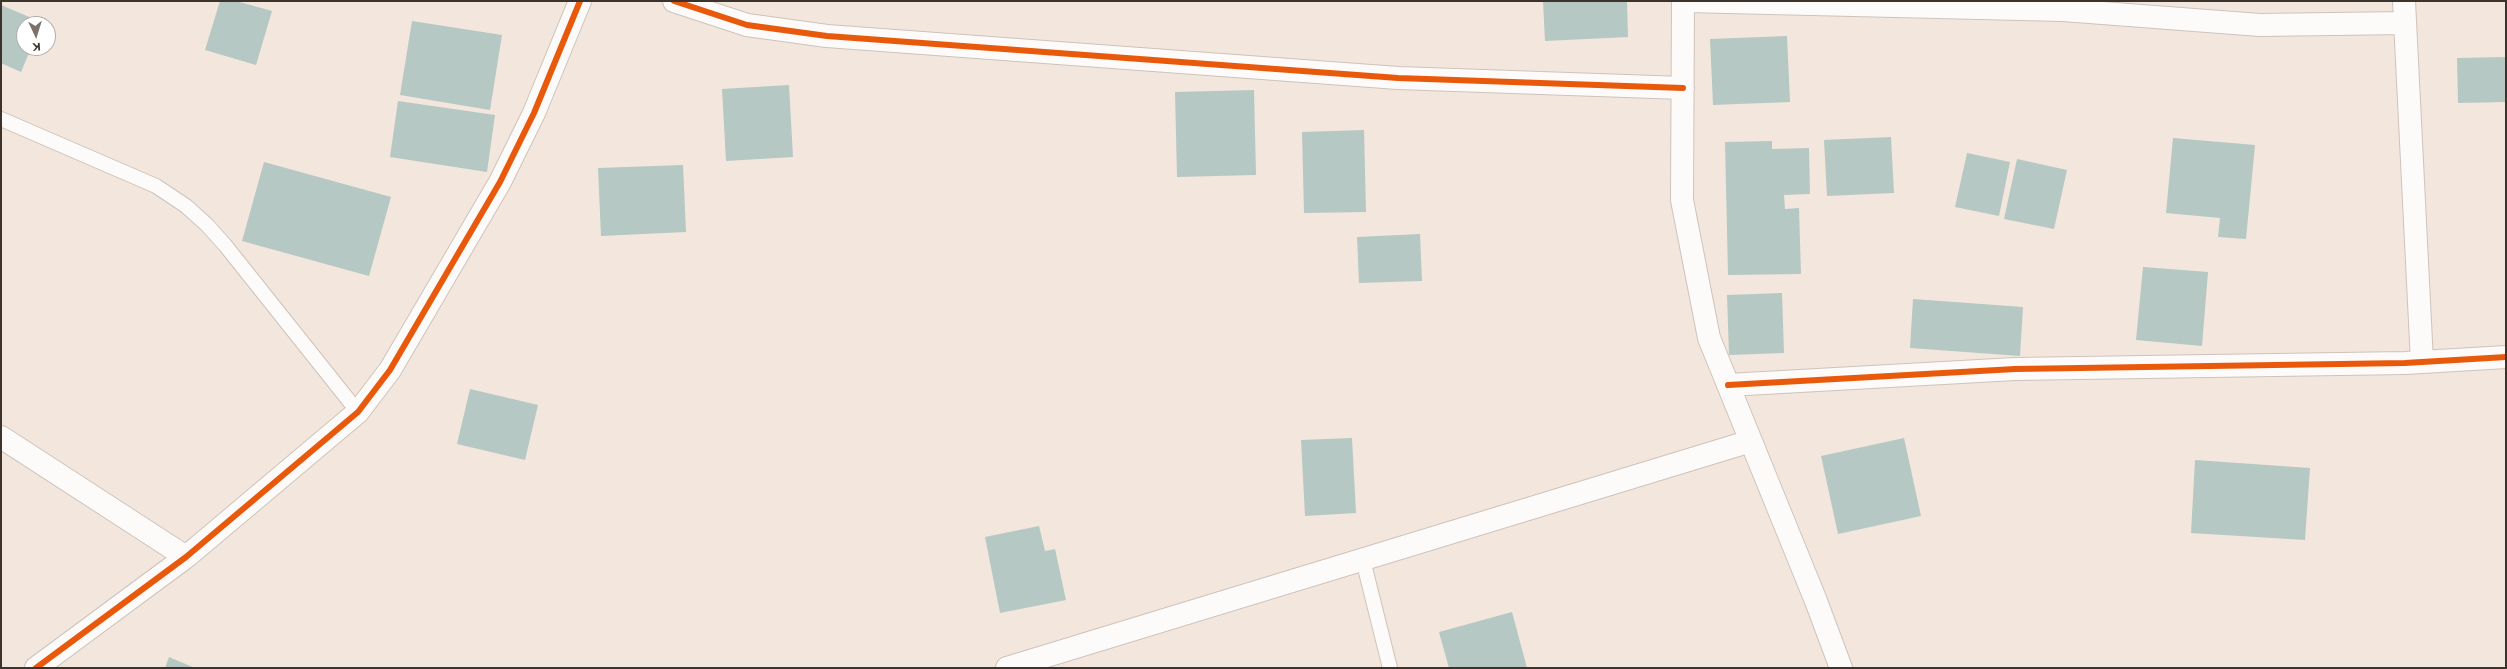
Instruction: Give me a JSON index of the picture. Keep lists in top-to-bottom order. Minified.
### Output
{"north":"bottom"}
